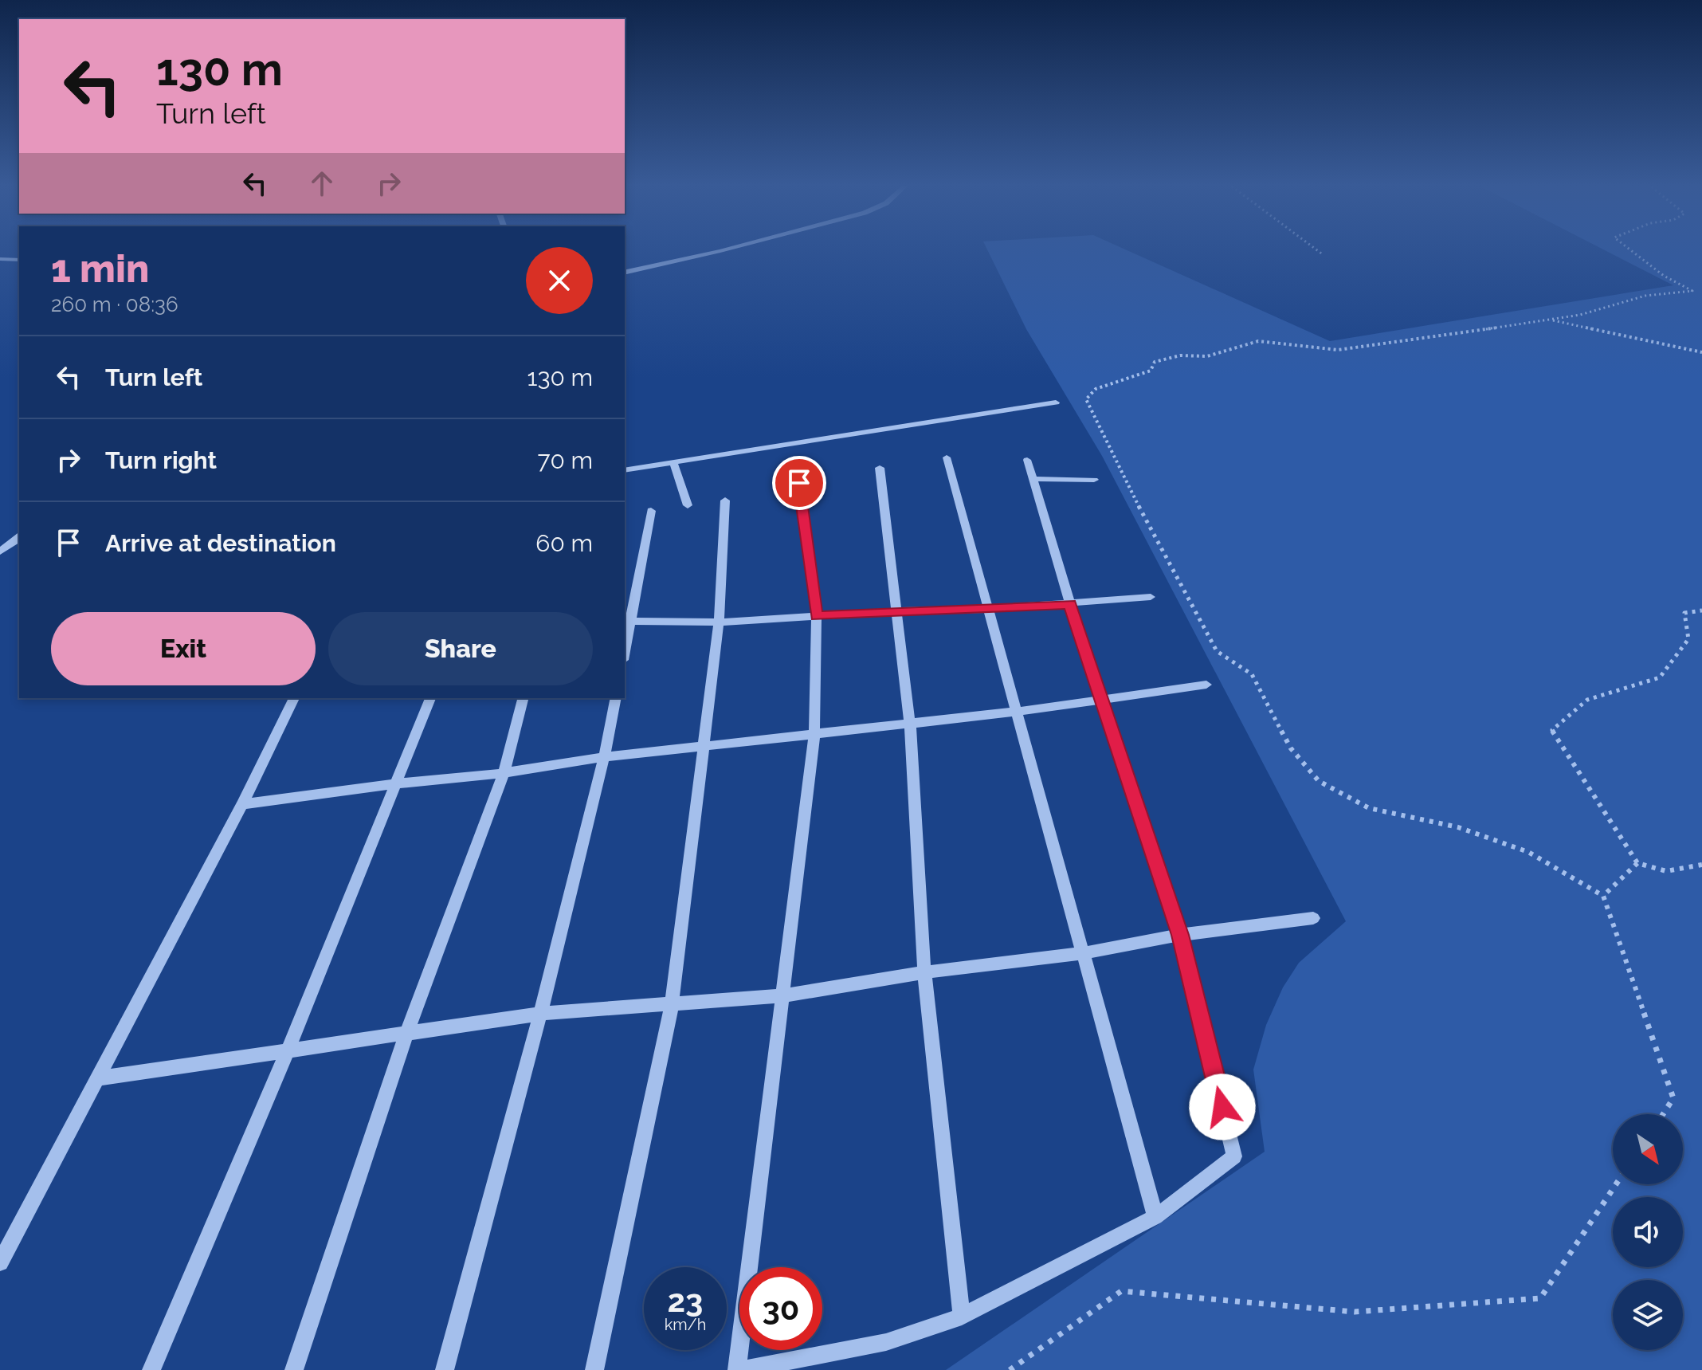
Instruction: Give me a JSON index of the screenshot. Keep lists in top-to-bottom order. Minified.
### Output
{"north":"bottom right","page":{"turn":["130 m","Turn left"],"heading":["1 min","260 m · 08:36"],"list":[{"name":"Turn left","value":"130 m"},{"name":"Turn right","value":"70 m"},{"name":"Arrive at destination","value":"60 m"}],"buttons":["Exit","Share"],"speed":"23 km/h","limit":"30"}}
